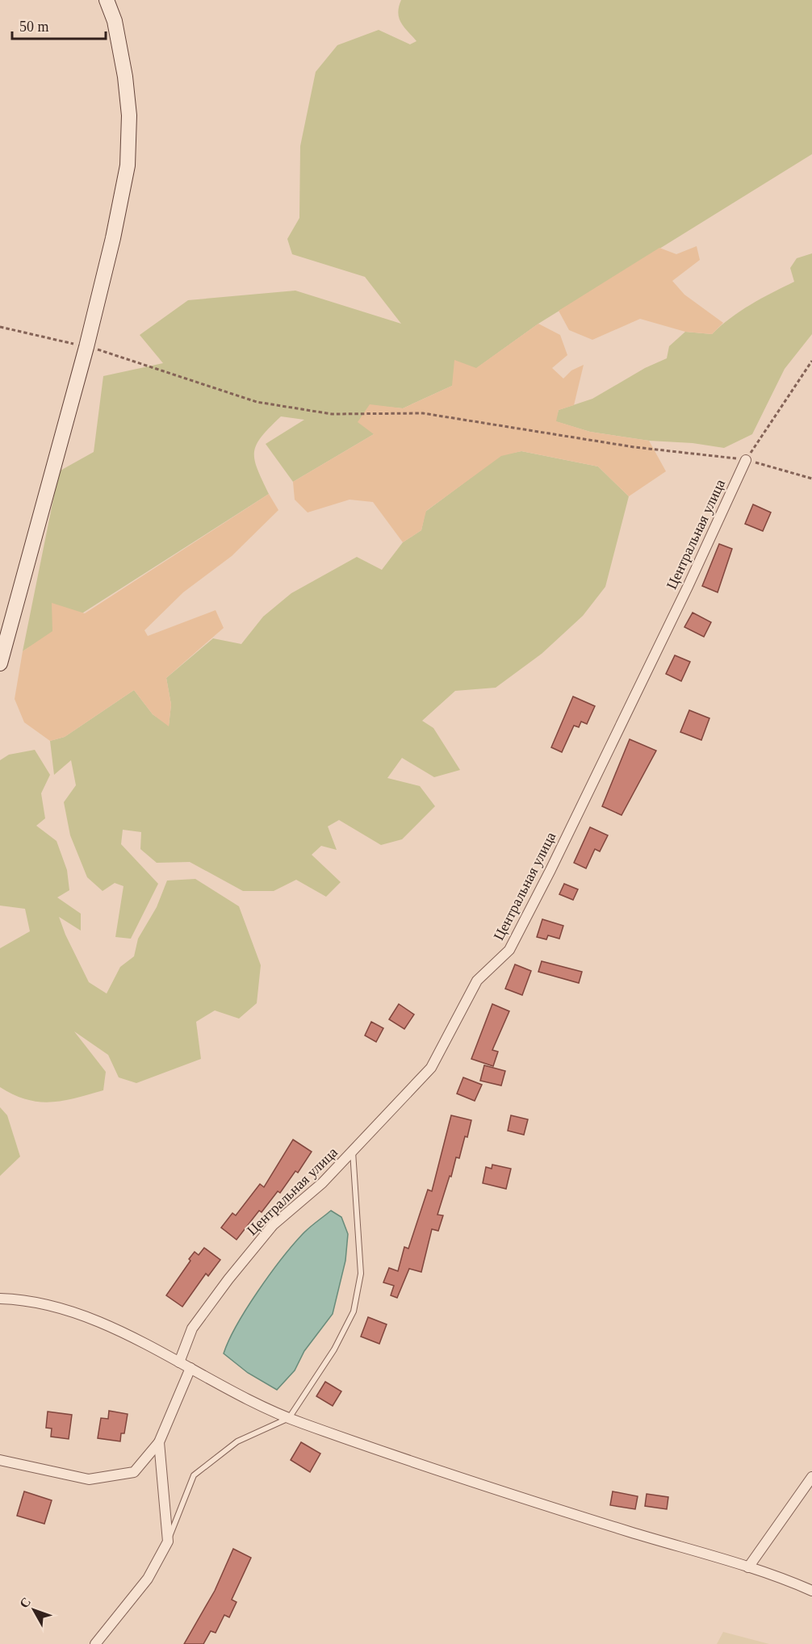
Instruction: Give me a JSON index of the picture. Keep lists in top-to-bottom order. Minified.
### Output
{"streets":{"street":["Центральная улица"]},"scale_bar":"50 m","north":"top left"}
